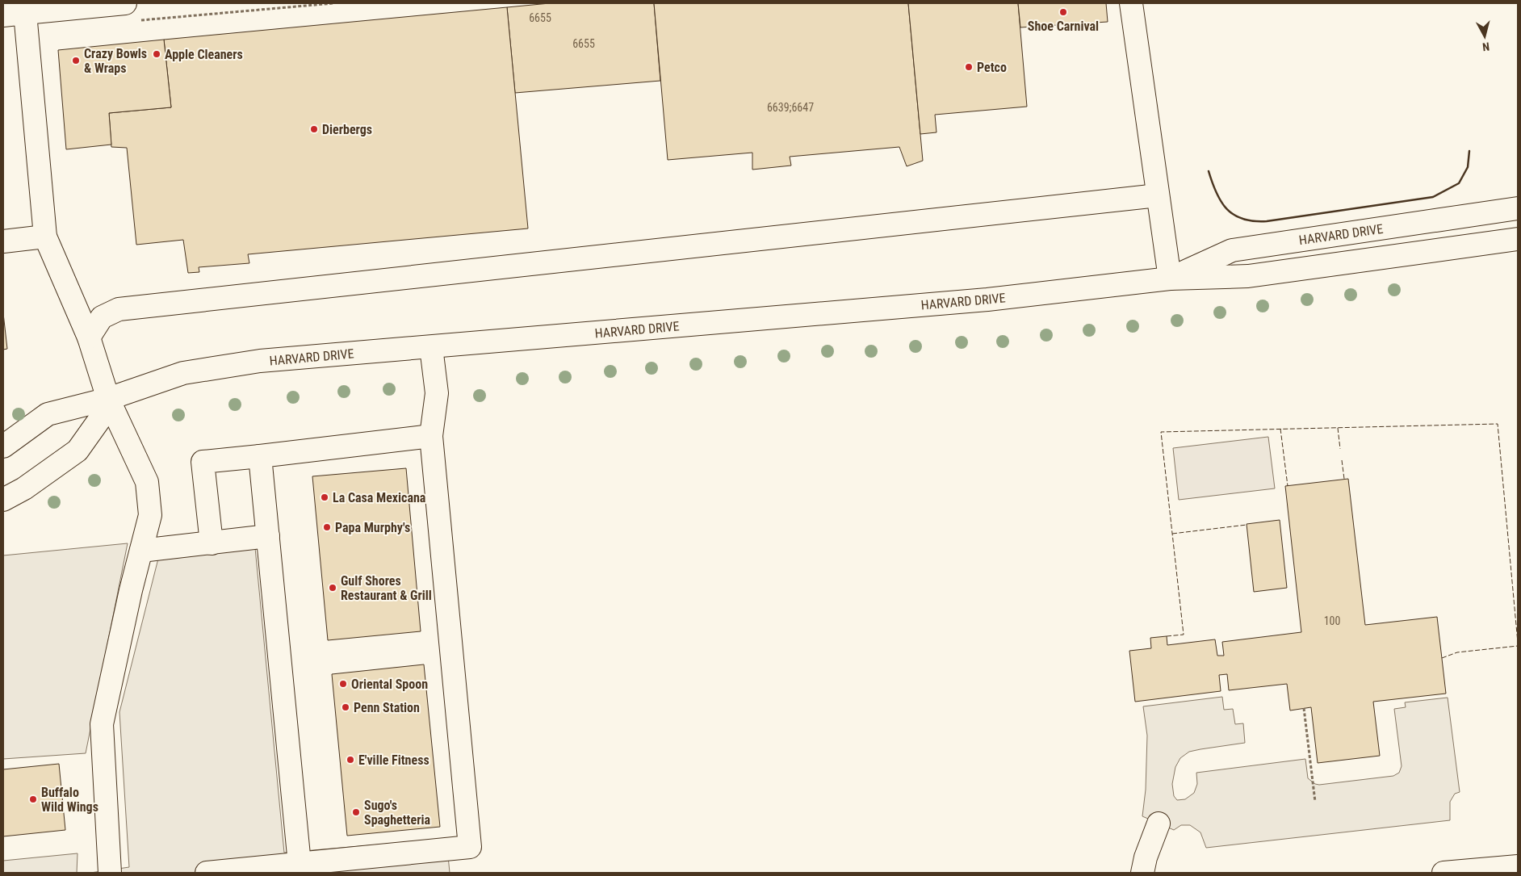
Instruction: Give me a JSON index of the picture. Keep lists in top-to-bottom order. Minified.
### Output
{"streets":{"street":["HARVARD DRIVE"]},"places":["Shoe Carnival","Apple Cleaners","Crazy Bowls & Wraps","Petco","Dierbergs","La Casa Mexicana","Papa Murphy's","Gulf Shores Restaurant & Grill","Oriental Spoon","Penn Station","E'ville Fitness","Buffalo Wild Wings","Sugo's Spaghetteria"],"house_numbers":["6655","6655","6639;6647","100"],"north":"bottom"}
